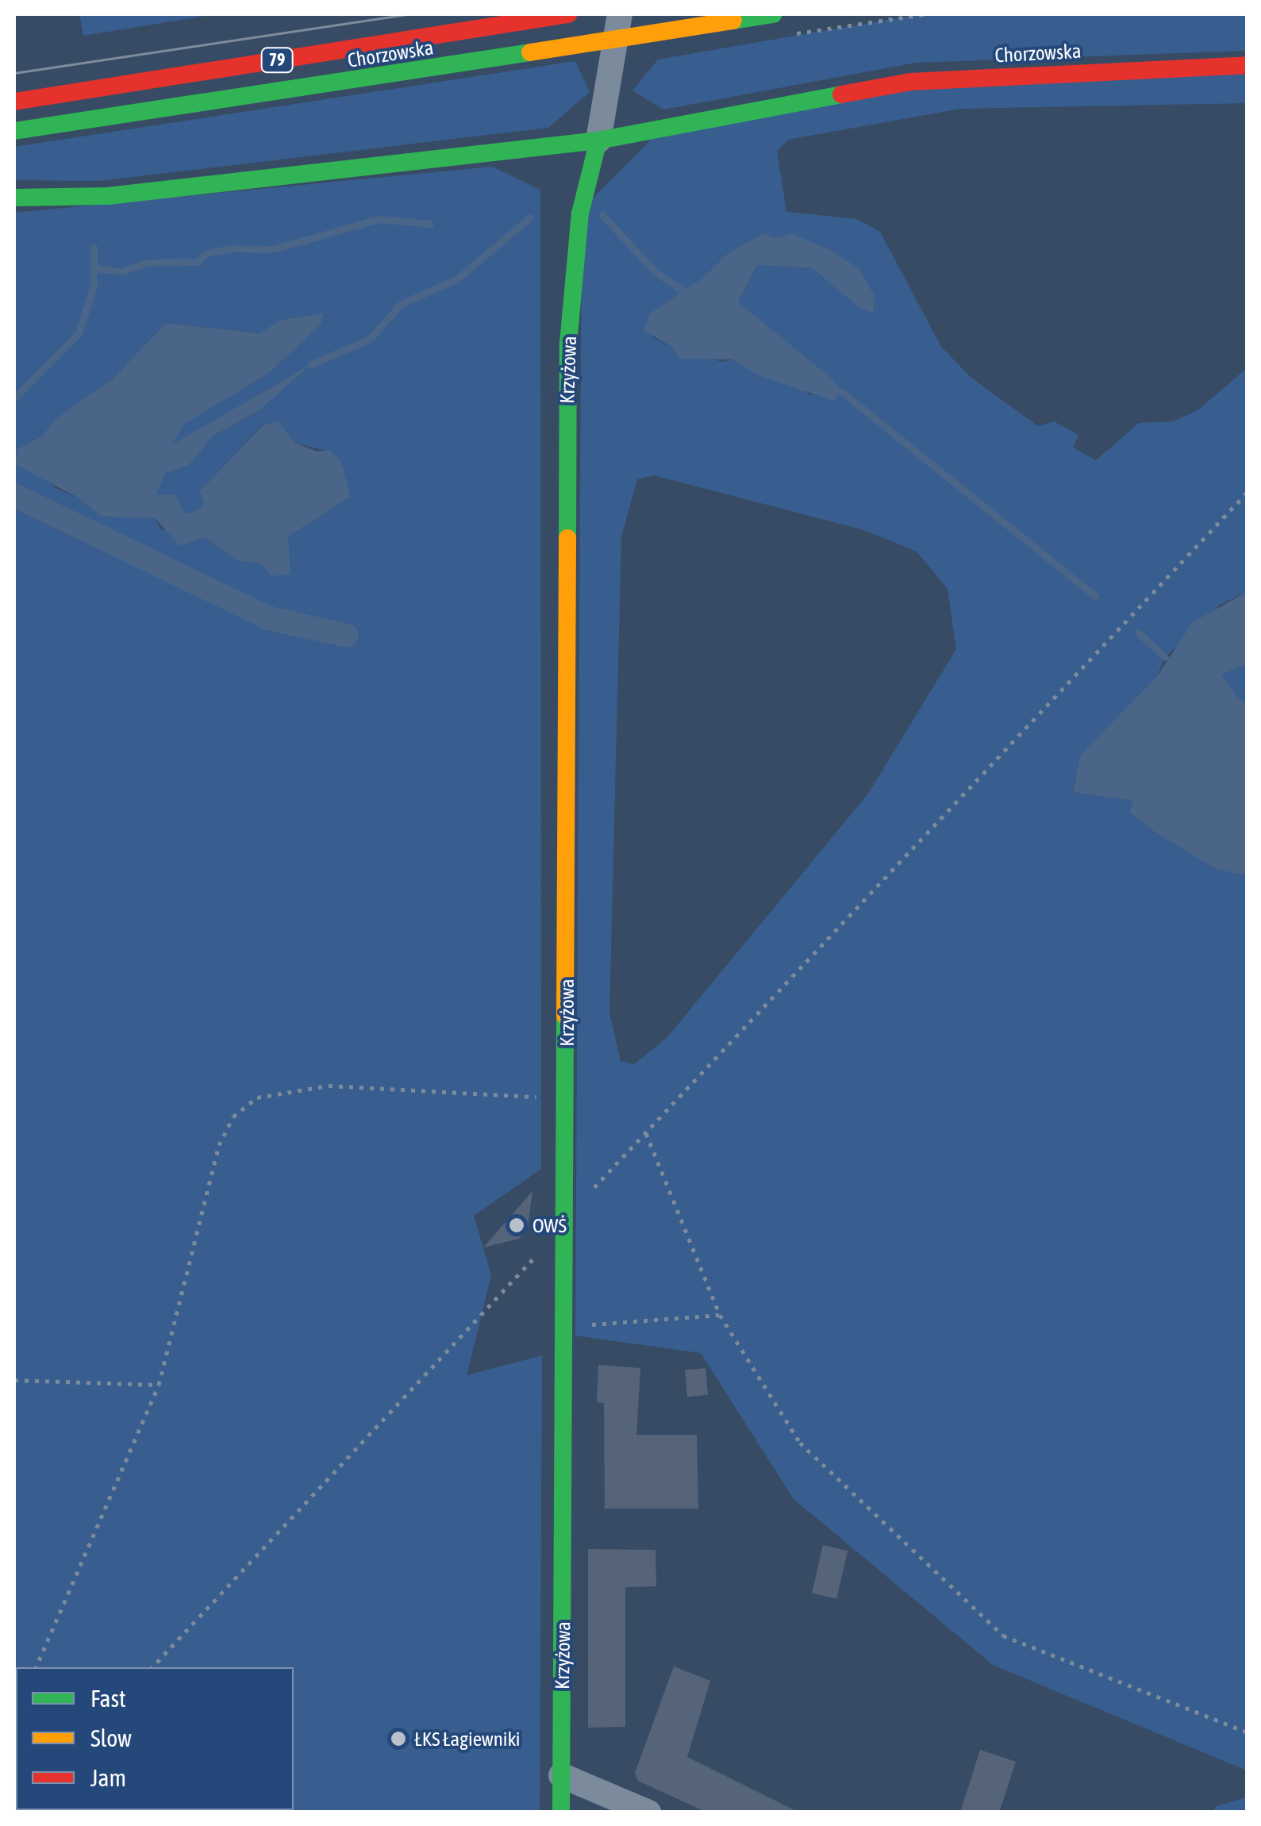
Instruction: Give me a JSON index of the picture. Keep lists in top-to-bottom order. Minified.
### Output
{"streets":{"street":["Chorzowska","79","Krzyżowa"]},"crossings":[["Chorzowska","Krzyżowa"]],"places":["OWŚ","ŁKS Łagiewniki"],"legend":["Fast","Slow","Jam"]}
